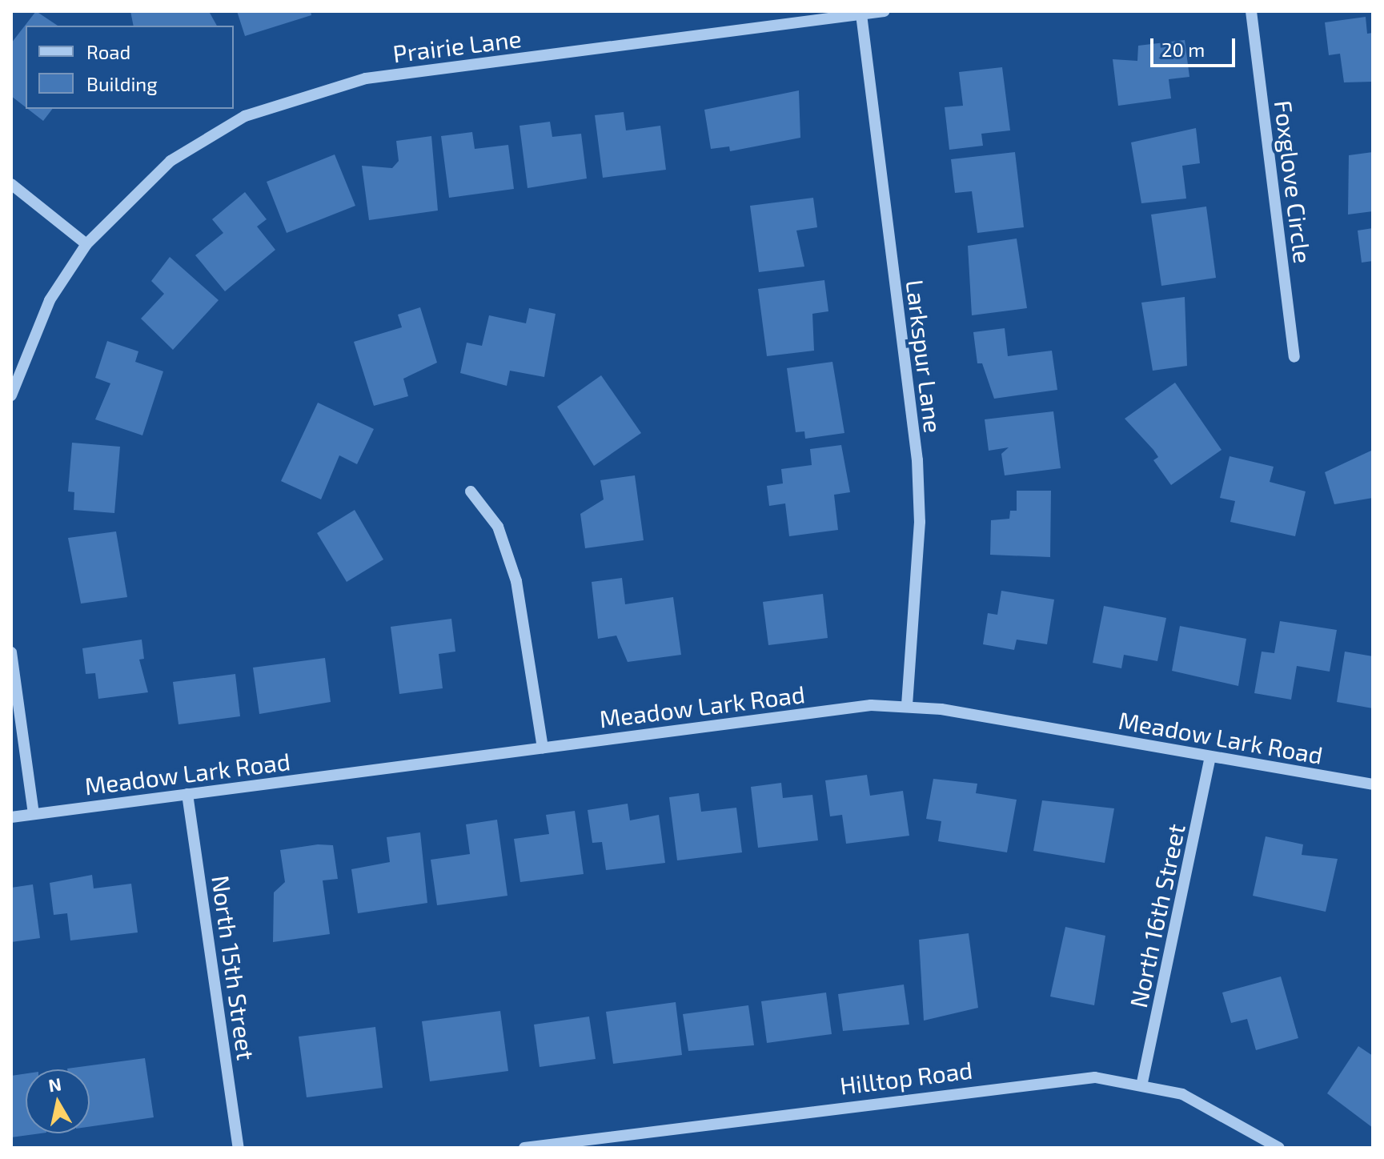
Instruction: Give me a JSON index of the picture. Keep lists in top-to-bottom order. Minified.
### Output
{"streets":{"street":["Prairie Lane","Foxglove Circle","Larkspur Lane","Meadow Lark Road","North 16th Street","North 15th Street","Hilltop Road"]},"crossings":[["Prairie Lane","Larkspur Lane"],["Larkspur Lane","Meadow Lark Road"],["Meadow Lark Road","North 16th Street"],["Meadow Lark Road","North 15th Street"],["North 16th Street","Hilltop Road"]],"legend":["Road","Building"],"scale_bar":"20 m","north":"top"}
